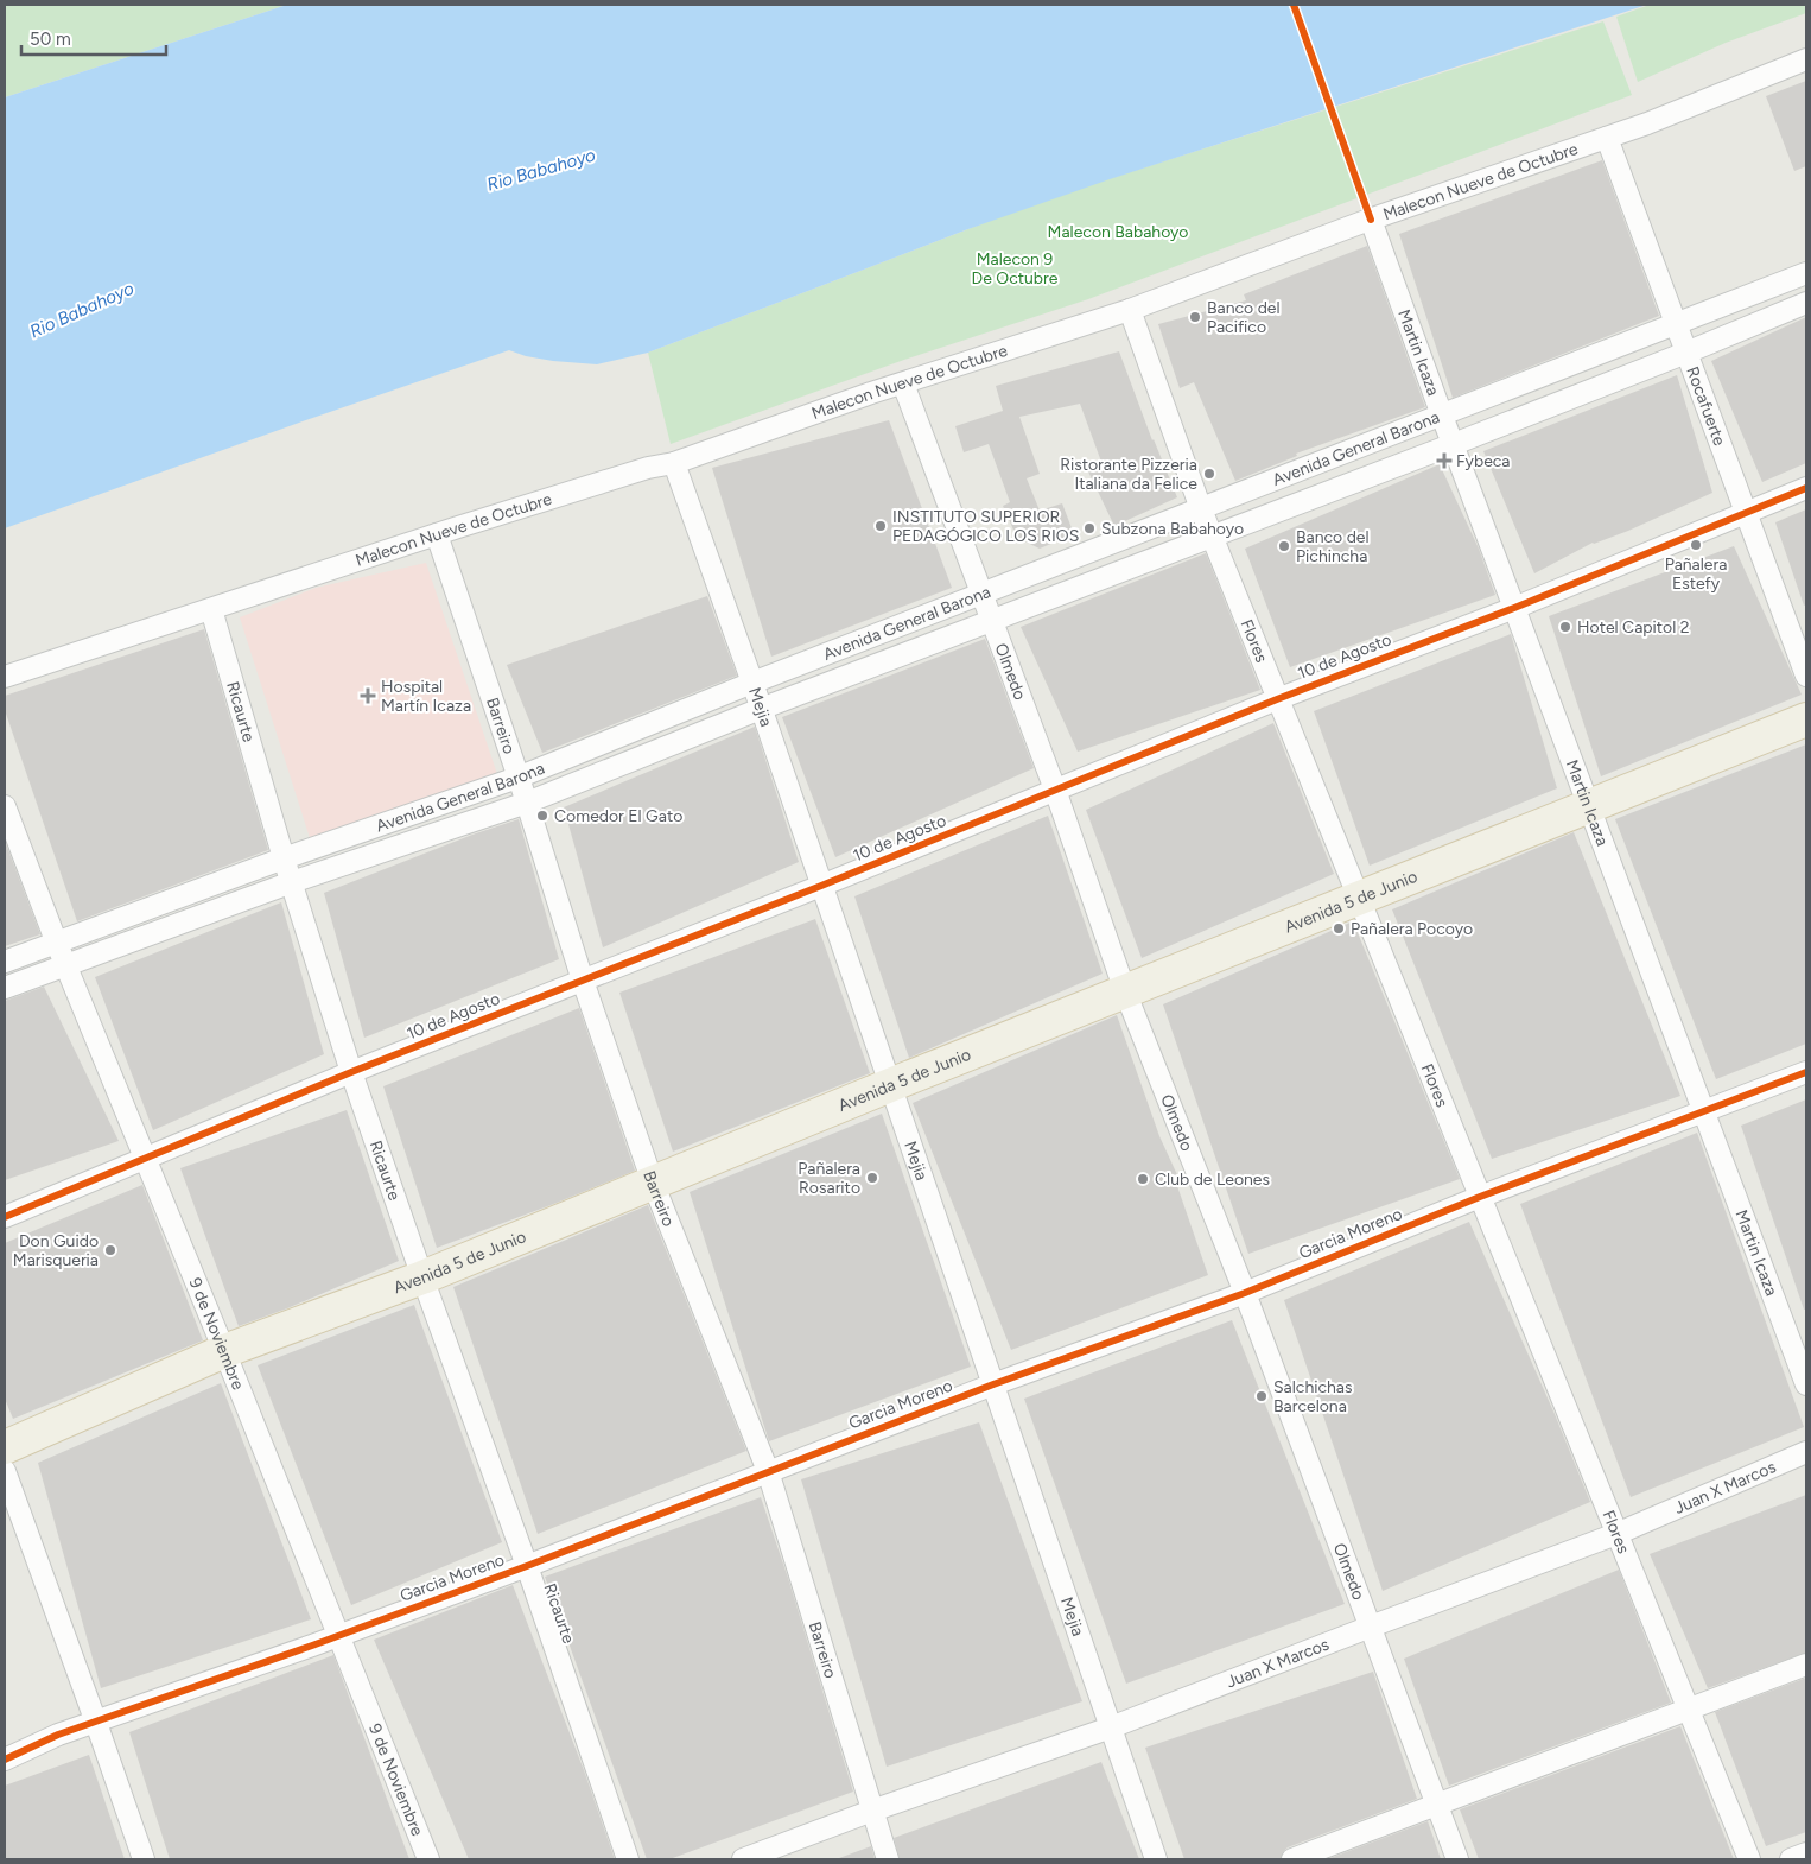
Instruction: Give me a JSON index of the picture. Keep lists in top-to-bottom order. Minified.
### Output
{"streets":{"main road":["Avenida 5 de Junio"],"street":["Malecon Nueve de Octubre","Martin Icaza","Rocafuerte","Avenida General Barona","Flores","10 de Agosto","Olmedo","Mejia","Ricaurte","Barreiro","Garcia Moreno","9 de Noviembre","Juan X Marcos"]},"crossings":[["Malecon Nueve de Octubre","Martin Icaza"],["Malecon Nueve de Octubre","Rocafuerte"],["Malecon Nueve de Octubre","Flores"],["Malecon Nueve de Octubre","Olmedo"],["Malecon Nueve de Octubre","Mejia"],["Malecon Nueve de Octubre","Ricaurte"],["Malecon Nueve de Octubre","Barreiro"],["Martin Icaza","Avenida General Barona"],["Martin Icaza","10 de Agosto"],["Martin Icaza","Avenida 5 de Junio"],["Martin Icaza","Garcia Moreno"],["Rocafuerte","Avenida General Barona"],["Rocafuerte","10 de Agosto"],["Avenida General Barona","Flores"],["Avenida General Barona","Olmedo"],["Avenida General Barona","Mejia"],["Avenida General Barona","Ricaurte"],["Avenida General Barona","Barreiro"],["Avenida General Barona","9 de Noviembre"],["Flores","10 de Agosto"],["Flores","Avenida 5 de Junio"],["Flores","Garcia Moreno"],["Flores","Juan X Marcos"],["10 de Agosto","Olmedo"],["10 de Agosto","Mejia"],["10 de Agosto","Ricaurte"],["10 de Agosto","Barreiro"],["10 de Agosto","9 de Noviembre"],["Olmedo","Avenida 5 de Junio"],["Olmedo","Garcia Moreno"],["Olmedo","Juan X Marcos"],["Mejia","Avenida 5 de Junio"],["Mejia","Garcia Moreno"],["Mejia","Juan X Marcos"],["Ricaurte","Avenida 5 de Junio"],["Ricaurte","Garcia Moreno"],["Barreiro","Avenida 5 de Junio"],["Barreiro","Garcia Moreno"],["Barreiro","Juan X Marcos"],["Avenida 5 de Junio","9 de Noviembre"],["Garcia Moreno","9 de Noviembre"]],"water":["Rio Babahoyo"],"parks":["Malecon Babahoyo","Malecon 9 De Octubre"],"places":{"other":["Banco del Pacifico","Ristorante Pizzeria Italiana da Felice","INSTITUTO SUPERIOR PEDAGÓGICO LOS RIOS","Subzona Babahoyo","Pañalera Estefy","Banco del Pichincha","Hotel Capitol 2","Comedor El Gato","Pañalera Pocoyo","Pañalera Rosarito","Club de Leones","Don Guido Marisqueria","Salchichas Barcelona"],"health":["Fybeca","Hospital Martín Icaza"]},"scale_bar":"50 m"}
